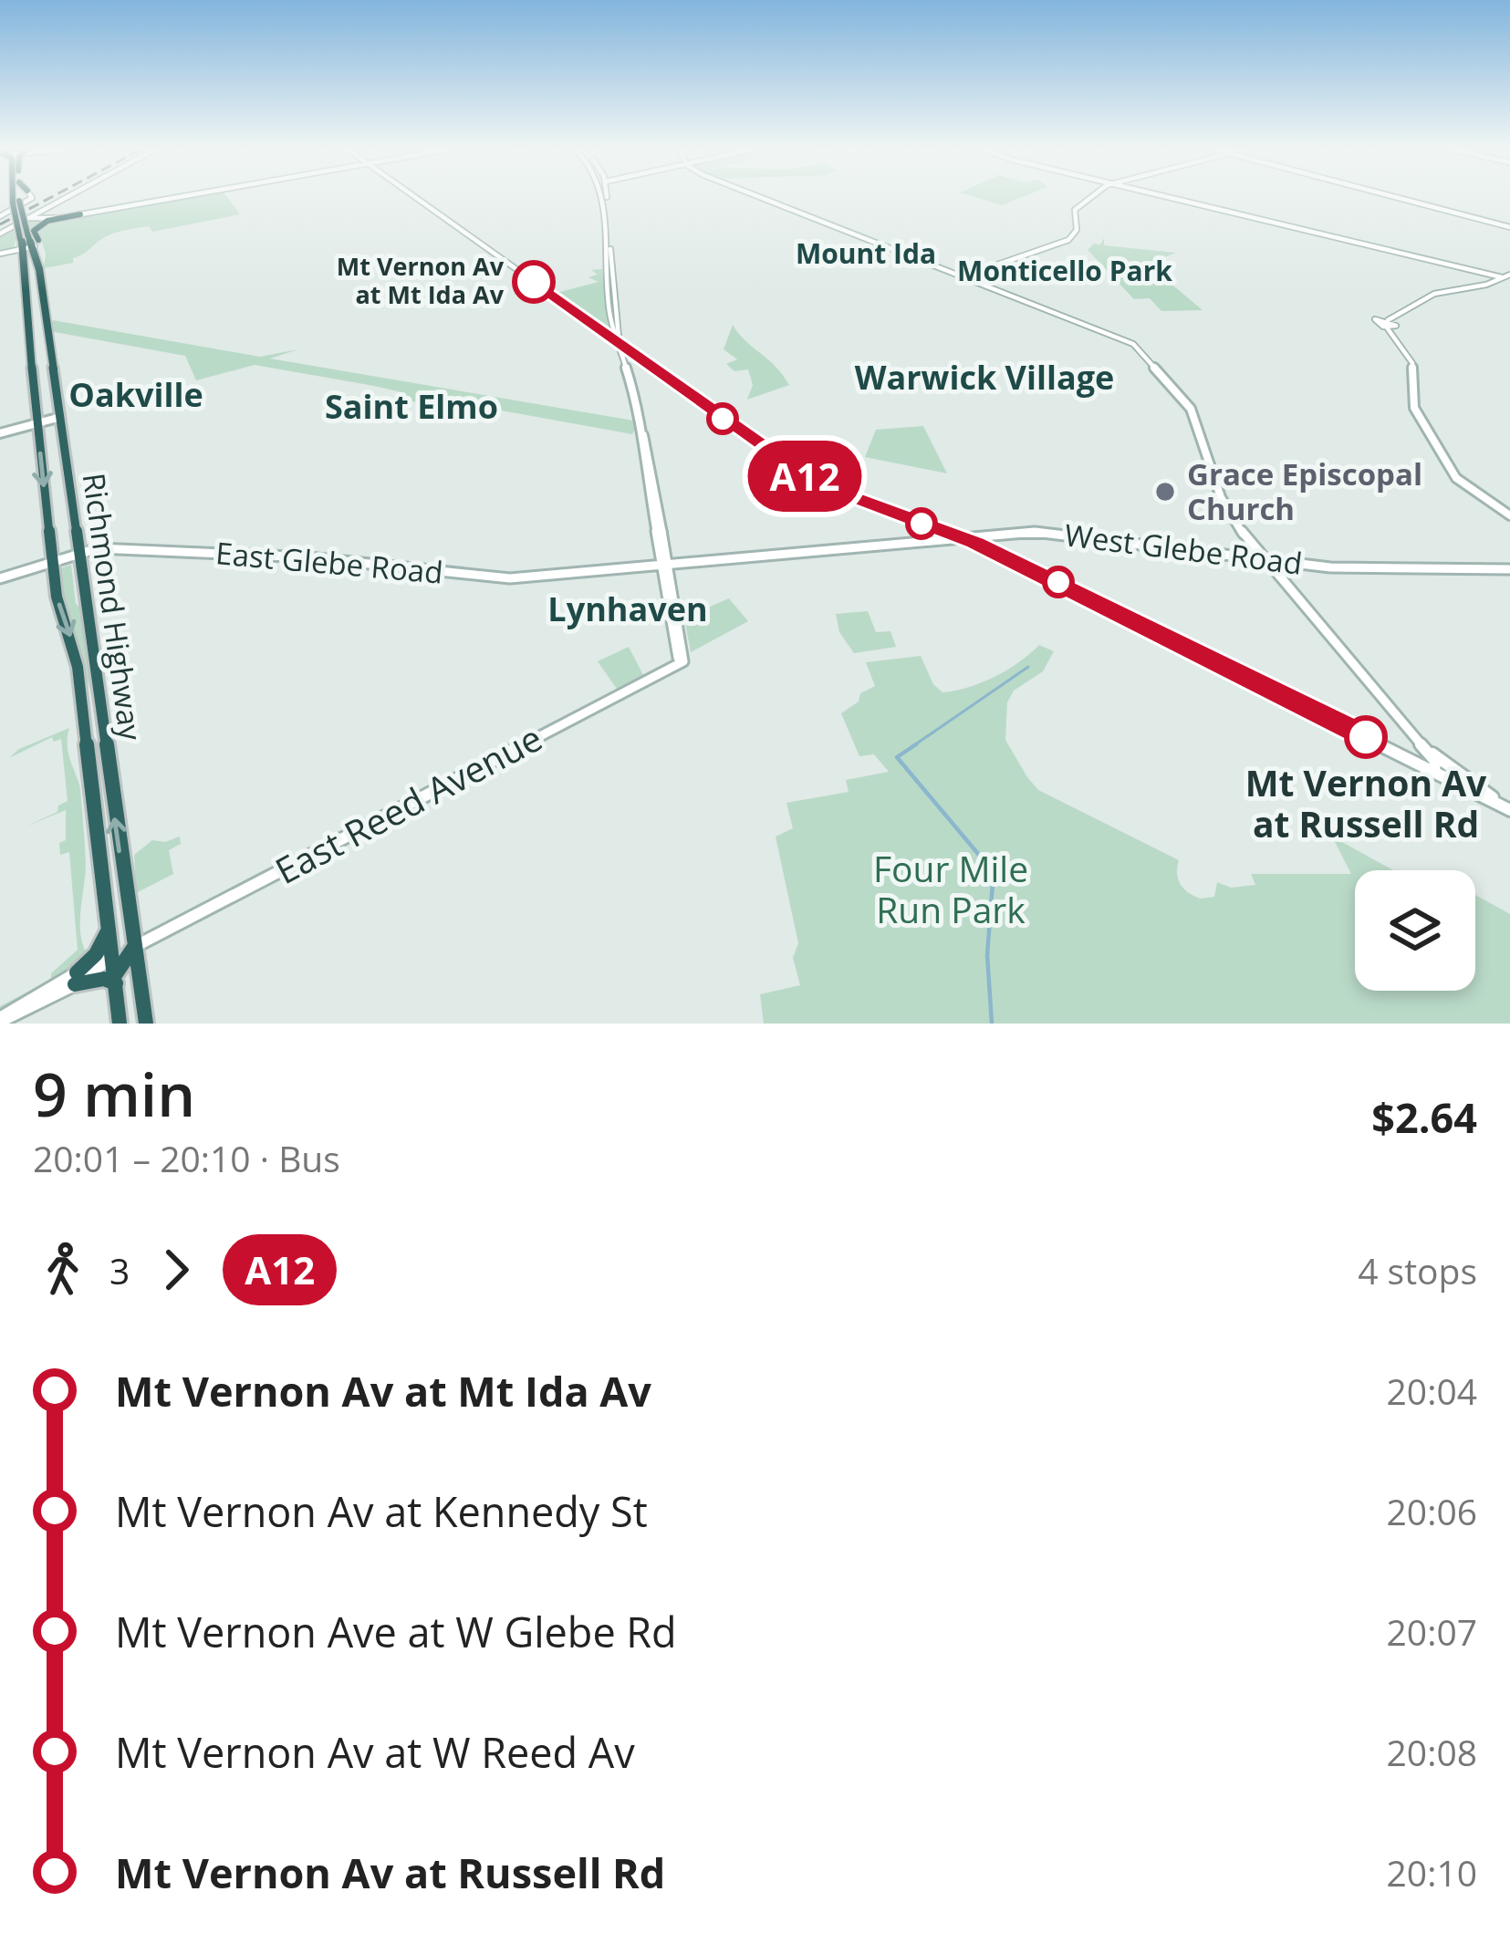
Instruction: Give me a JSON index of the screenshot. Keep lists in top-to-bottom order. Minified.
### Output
{"streets":{"highway":["Richmond Highway"],"street":["West Glebe Road","East Glebe Road","East Reed Avenue"]},"crossings":[["West Glebe Road","East Glebe Road"],["West Glebe Road","East Reed Avenue"],["East Glebe Road","Richmond Highway"],["East Glebe Road","East Reed Avenue"],["Richmond Highway","East Reed Avenue"]],"districts":["Mount Ida","Monticello Park","Warwick Village","Oakville","Saint Elmo","Lynhaven"],"parks":["Four Mile Run Park"],"places":["Mt Vernon Av at Mt Ida Av","Grace Episcopal Church","Mt Vernon Av at Russell Rd"],"lines":["bus line A12"],"page":{"on_map":"A12","heading":["9 min","20:01 – 20:10 · Bus","$2.64"],"legs":["3","A12","4 stops"],"list":[{"name":"Mt Vernon Av at Mt Ida Av","value":"20:04"},{"name":"Mt Vernon Av at Kennedy St","value":"20:06"},{"name":"Mt Vernon Ave at W Glebe Rd","value":"20:07"},{"name":"Mt Vernon Av at W Reed Av","value":"20:08"},{"name":"Mt Vernon Av at Russell Rd","value":"20:10"}]}}
